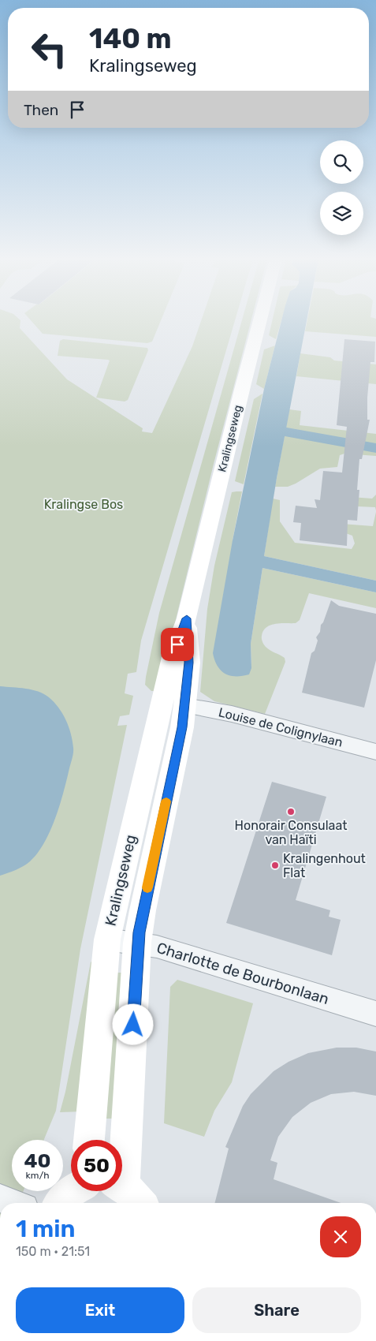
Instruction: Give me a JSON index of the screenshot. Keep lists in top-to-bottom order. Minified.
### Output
{"streets":{"main road":["Kralingseweg"],"street":["Louise de Colignylaan","Charlotte de Bourbonlaan"]},"crossings":[["Kralingseweg","Louise de Colignylaan"],["Kralingseweg","Charlotte de Bourbonlaan"]],"parks":["Kralingse Bos"],"places":["Honorair Consulaat van Haïti","Kralingenhout Flat"],"page":{"turn":["140 m","Kralingseweg"],"then":"Then","speed":"40 km/h","limit":"50","heading":["1 min","150 m · 21:51"],"buttons":["Exit","Share"]}}
